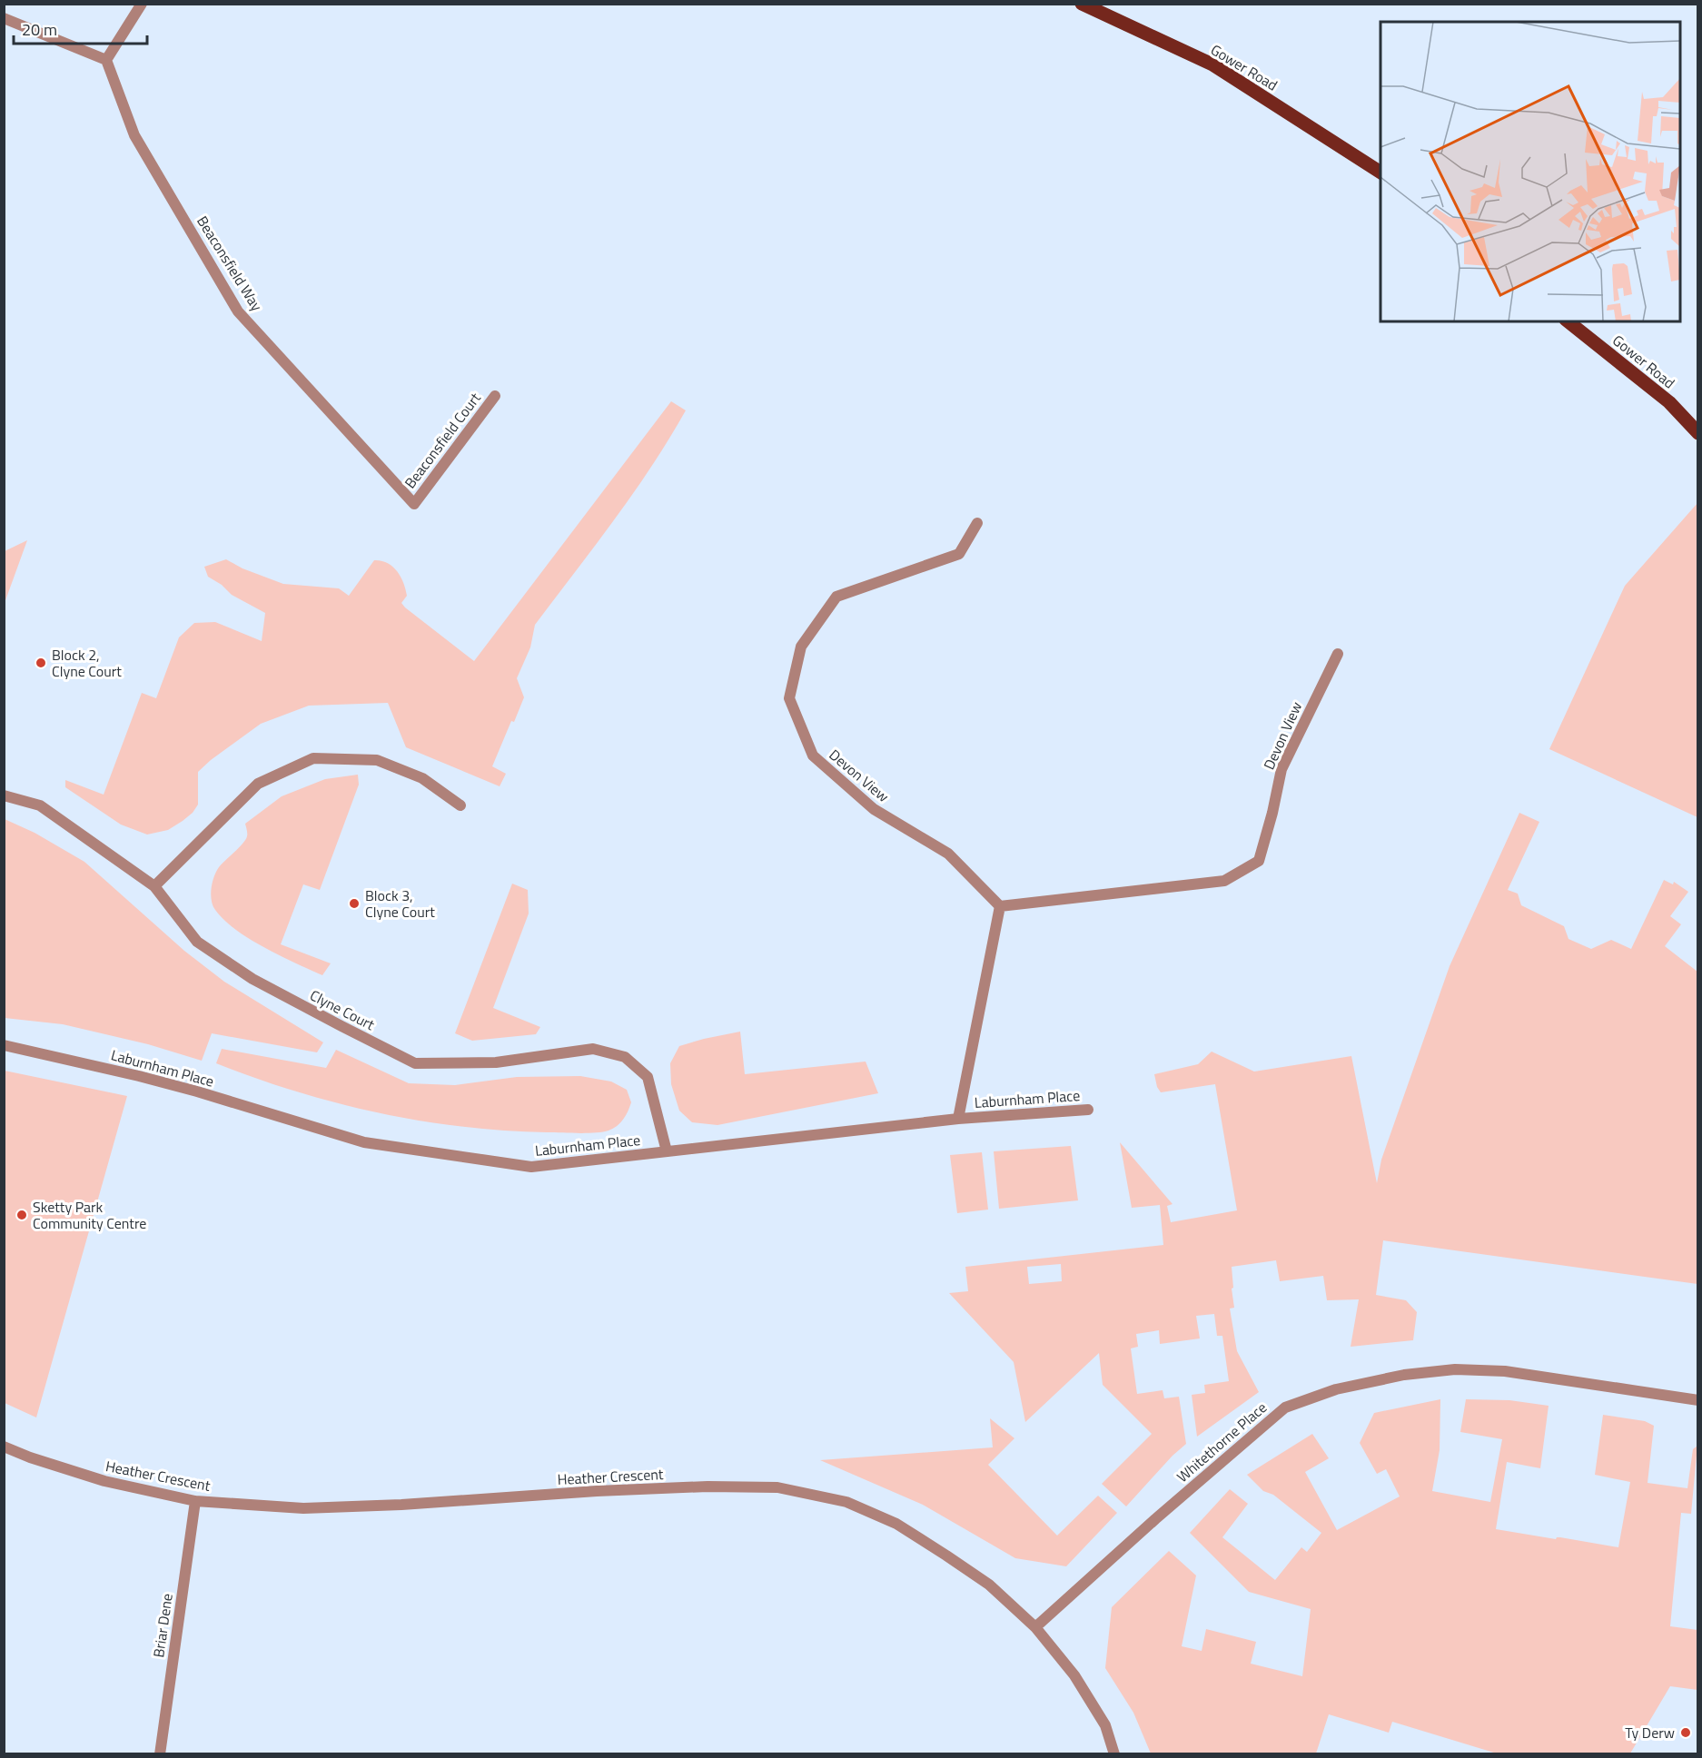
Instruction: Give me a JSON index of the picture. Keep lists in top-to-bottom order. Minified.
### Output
{"streets":{"main road":["Gower Road"],"street":["Beaconsfield Way","Beaconsfield Court","Devon View","Clyne Court","Laburnham Place","Whitethorne Place","Heather Crescent","Briar Dene"]},"crossings":[["Beaconsfield Way","Beaconsfield Court"],["Clyne Court","Laburnham Place"],["Whitethorne Place","Heather Crescent"],["Heather Crescent","Briar Dene"]],"places":["Block 2, Clyne Court","Block 3, Clyne Court","Sketty Park Community Centre","Ty Derw"],"scale_bar":"20 m"}
